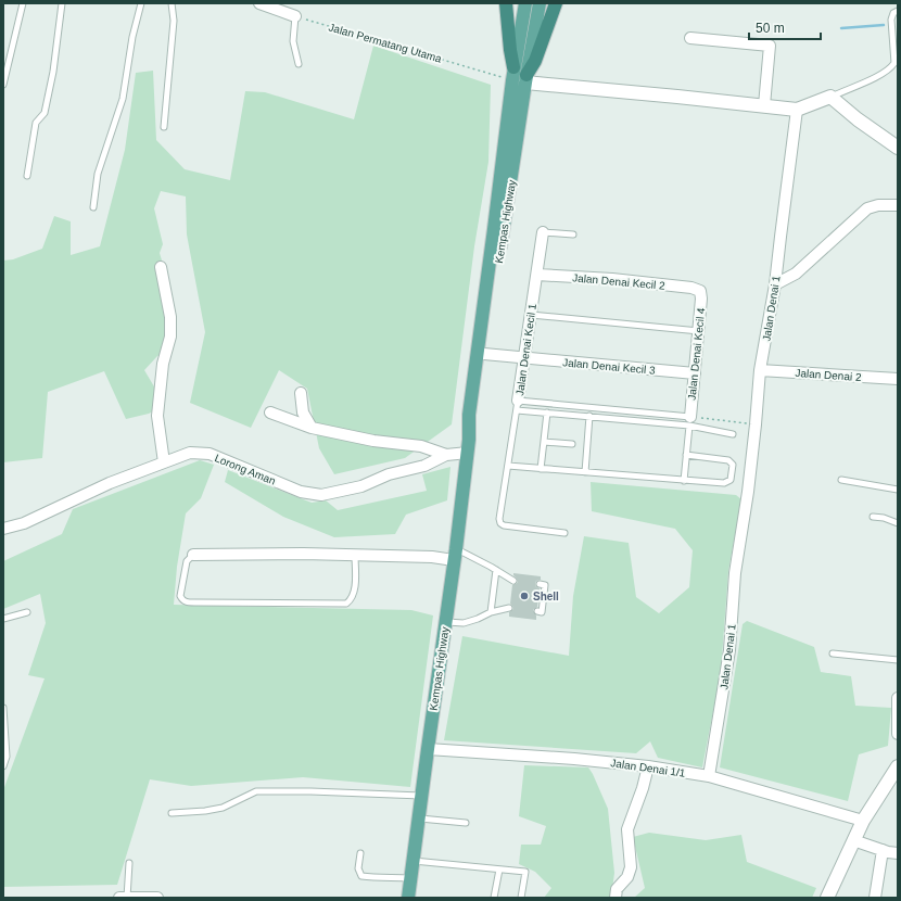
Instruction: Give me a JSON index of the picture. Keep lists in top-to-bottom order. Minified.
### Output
{"streets":{"main road":["Kempas Highway"],"street":["Jalan Denai Kecil 2","Jalan Denai 1","Jalan Denai Kecil 1","Jalan Denai Kecil 4","Jalan Denai Kecil 3","Jalan Denai 2","Lorong Aman","Jalan Denai 1/1"],"path":["Jalan Permatang Utama"]},"crossings":[["Jalan Permatang Utama","Kempas Highway"],["Kempas Highway","Jalan Denai Kecil 3"],["Kempas Highway","Lorong Aman"],["Kempas Highway","Jalan Denai 1/1"],["Jalan Denai Kecil 2","Jalan Denai Kecil 1"],["Jalan Denai Kecil 2","Jalan Denai Kecil 4"],["Jalan Denai 1","Jalan Denai 2"],["Jalan Denai 1","Jalan Denai 1/1"],["Jalan Denai Kecil 1","Jalan Denai Kecil 3"],["Jalan Denai Kecil 4","Jalan Denai Kecil 3"]],"places":["Shell"],"scale_bar":"50 m"}
